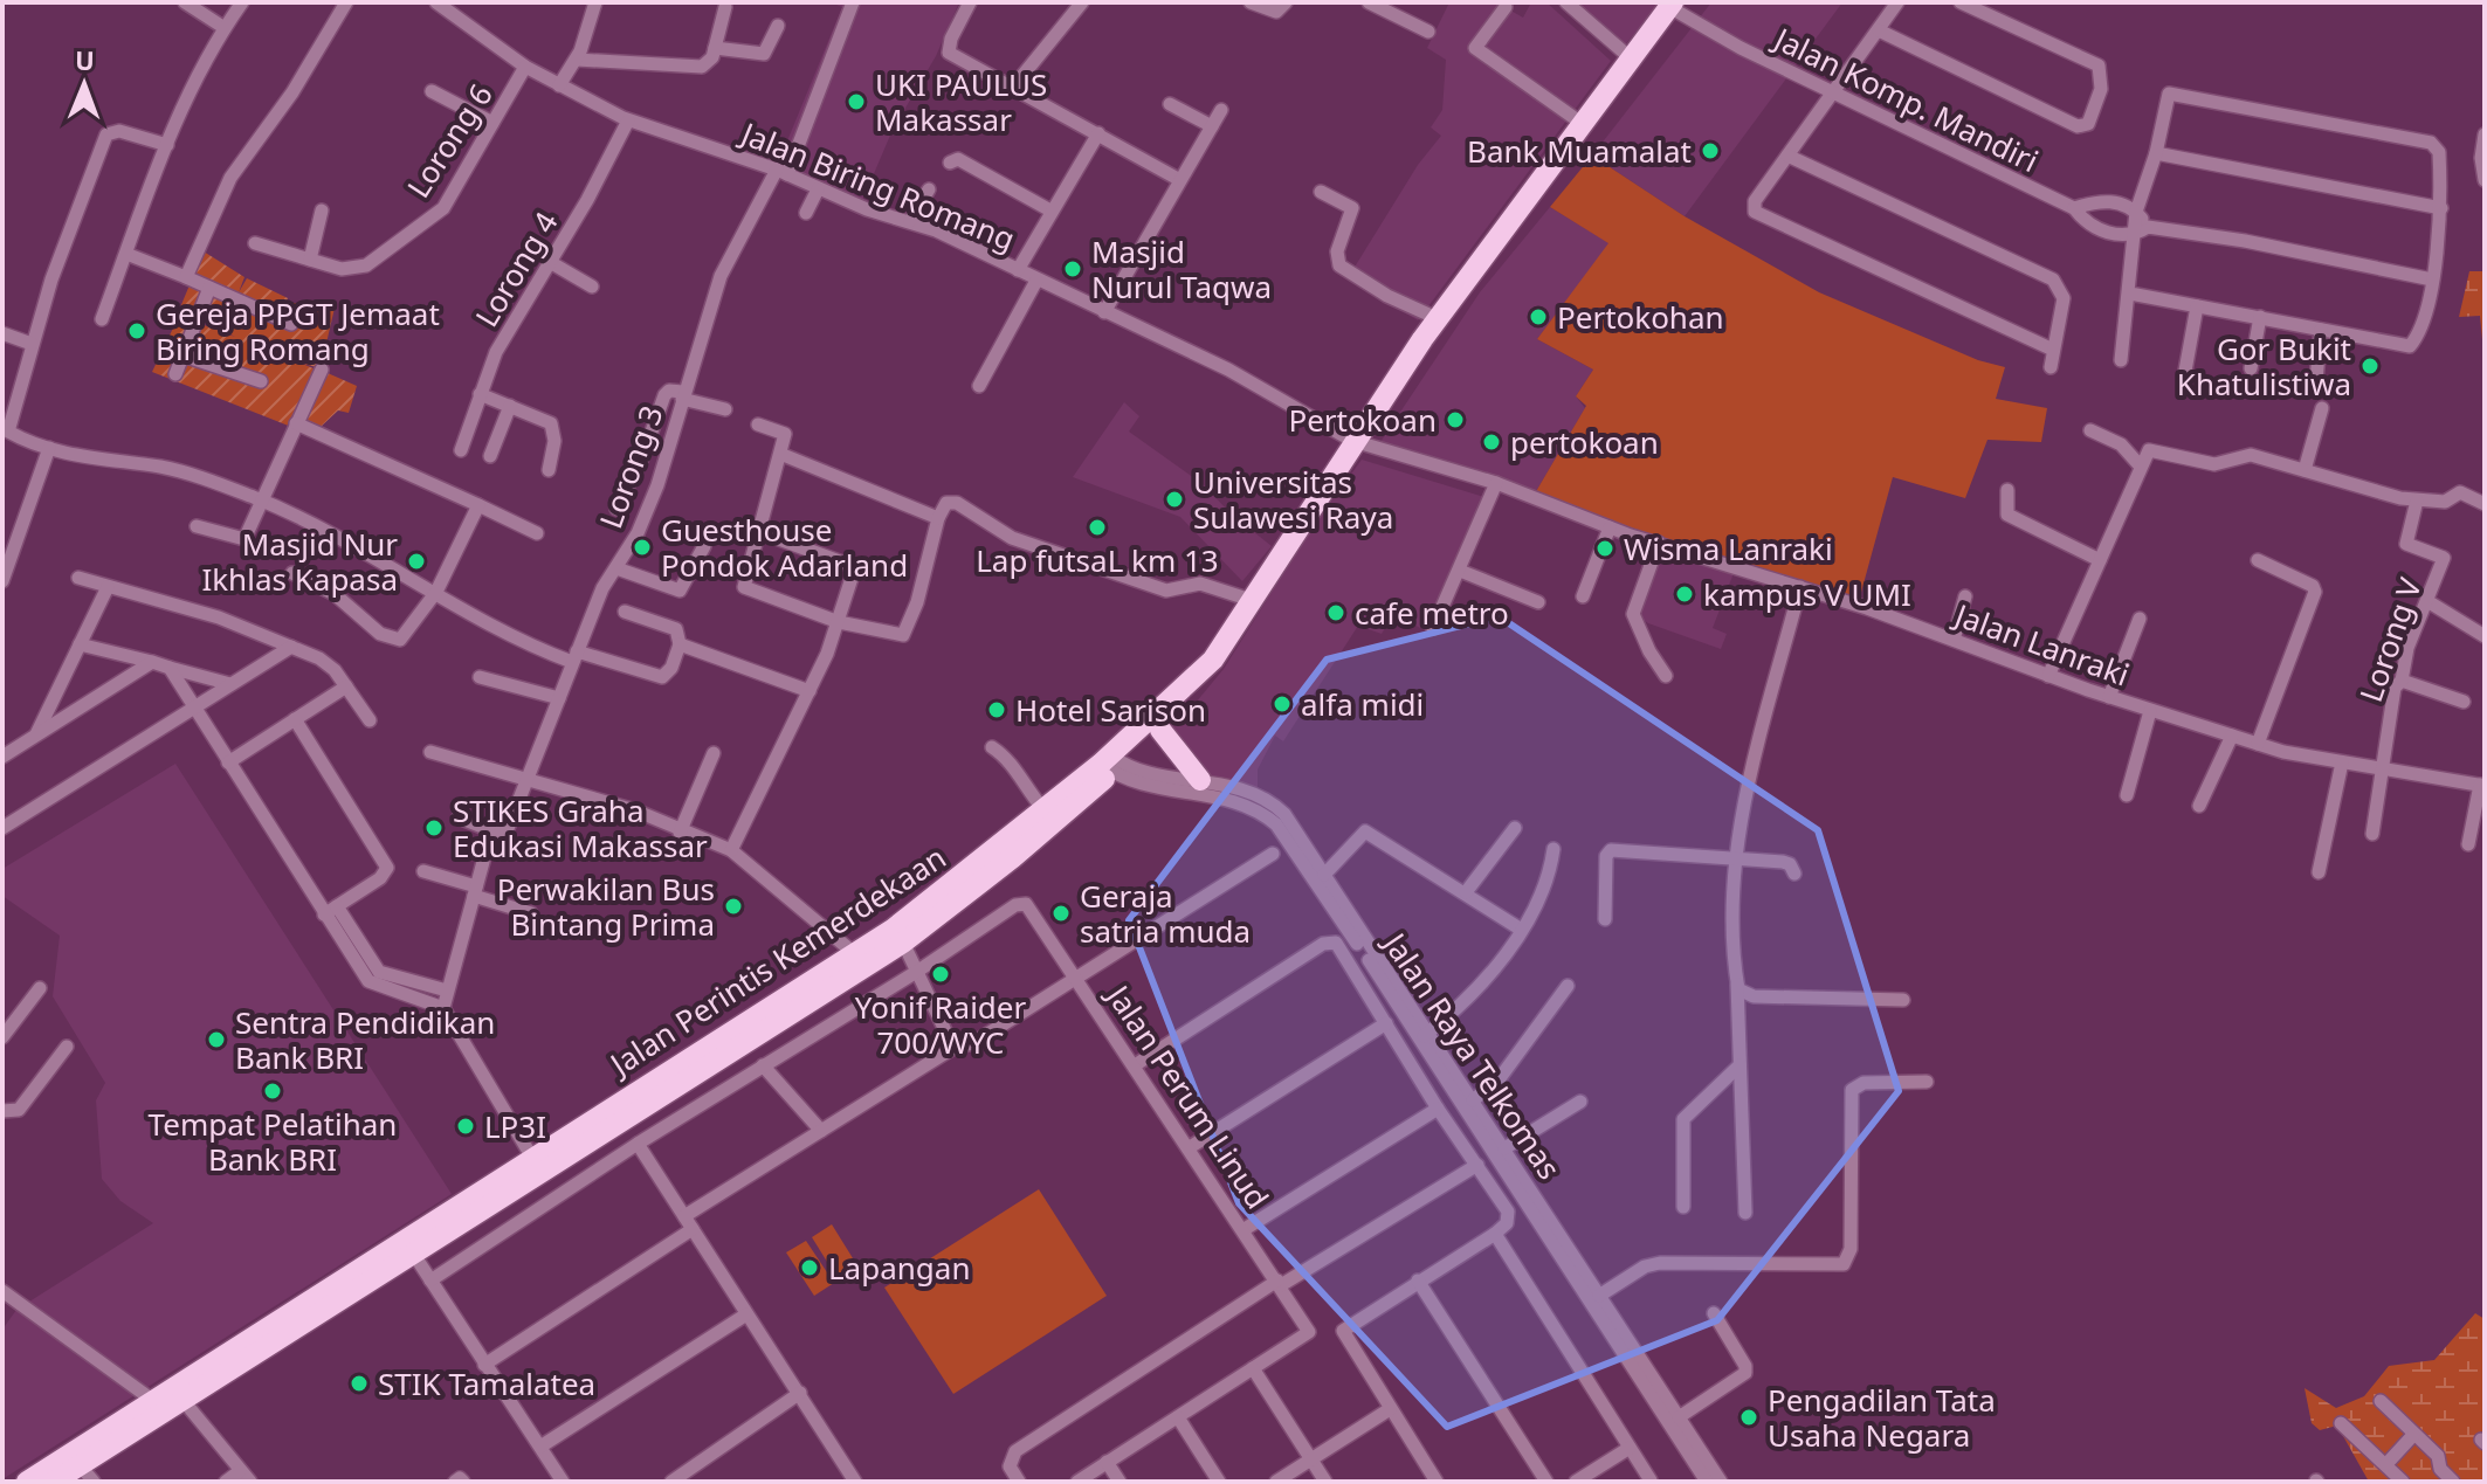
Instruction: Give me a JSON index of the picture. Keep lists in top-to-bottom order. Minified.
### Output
{"streets":{"highway":["Jalan Perintis Kemerdekaan"],"street":["Jalan Komp. Mandiri","Lorong 6","Jalan Biring Romang","Lorong 4","Lorong 3","Lorong V","Jalan Lanraki","Jalan Raya Telkomas","Jalan Perum Linud"]},"crossings":[["Jalan Komp. Mandiri","Jalan Perintis Kemerdekaan"],["Lorong 6","Jalan Biring Romang"],["Jalan Biring Romang","Lorong 4"],["Jalan Biring Romang","Lorong 3"],["Jalan Biring Romang","Jalan Lanraki"],["Jalan Biring Romang","Jalan Perintis Kemerdekaan"],["Lorong V","Jalan Lanraki"],["Jalan Lanraki","Jalan Perintis Kemerdekaan"],["Jalan Perintis Kemerdekaan","Jalan Raya Telkomas"]],"places":["UKI PAULUS Makassar","Bank Muamalat","Masjid Nurul Taqwa","Pertokohan","Gereja PPGT Jemaat Biring Romang","Gor Bukit Khatulistiwa","Pertokoan","pertokoan","Universitas Sulawesi Raya","Lap futsaL km 13","Guesthouse Pondok Adarland","Wisma Lanraki","Masjid Nur Ikhlas Kapasa","kampus V UMI","cafe metro","alfa midi","Hotel Sarison","STIKES Graha Edukasi Makassar","Perwakilan Bus Bintang Prima","Geraja satria muda","Yonif Raider 700/WYC","Sentra Pendidikan Bank BRI","Tempat Pelatihan Bank BRI","LP3I","Lapangan","STIK Tamalatea","Pengadilan Tata Usaha Negara"],"north":"top"}
